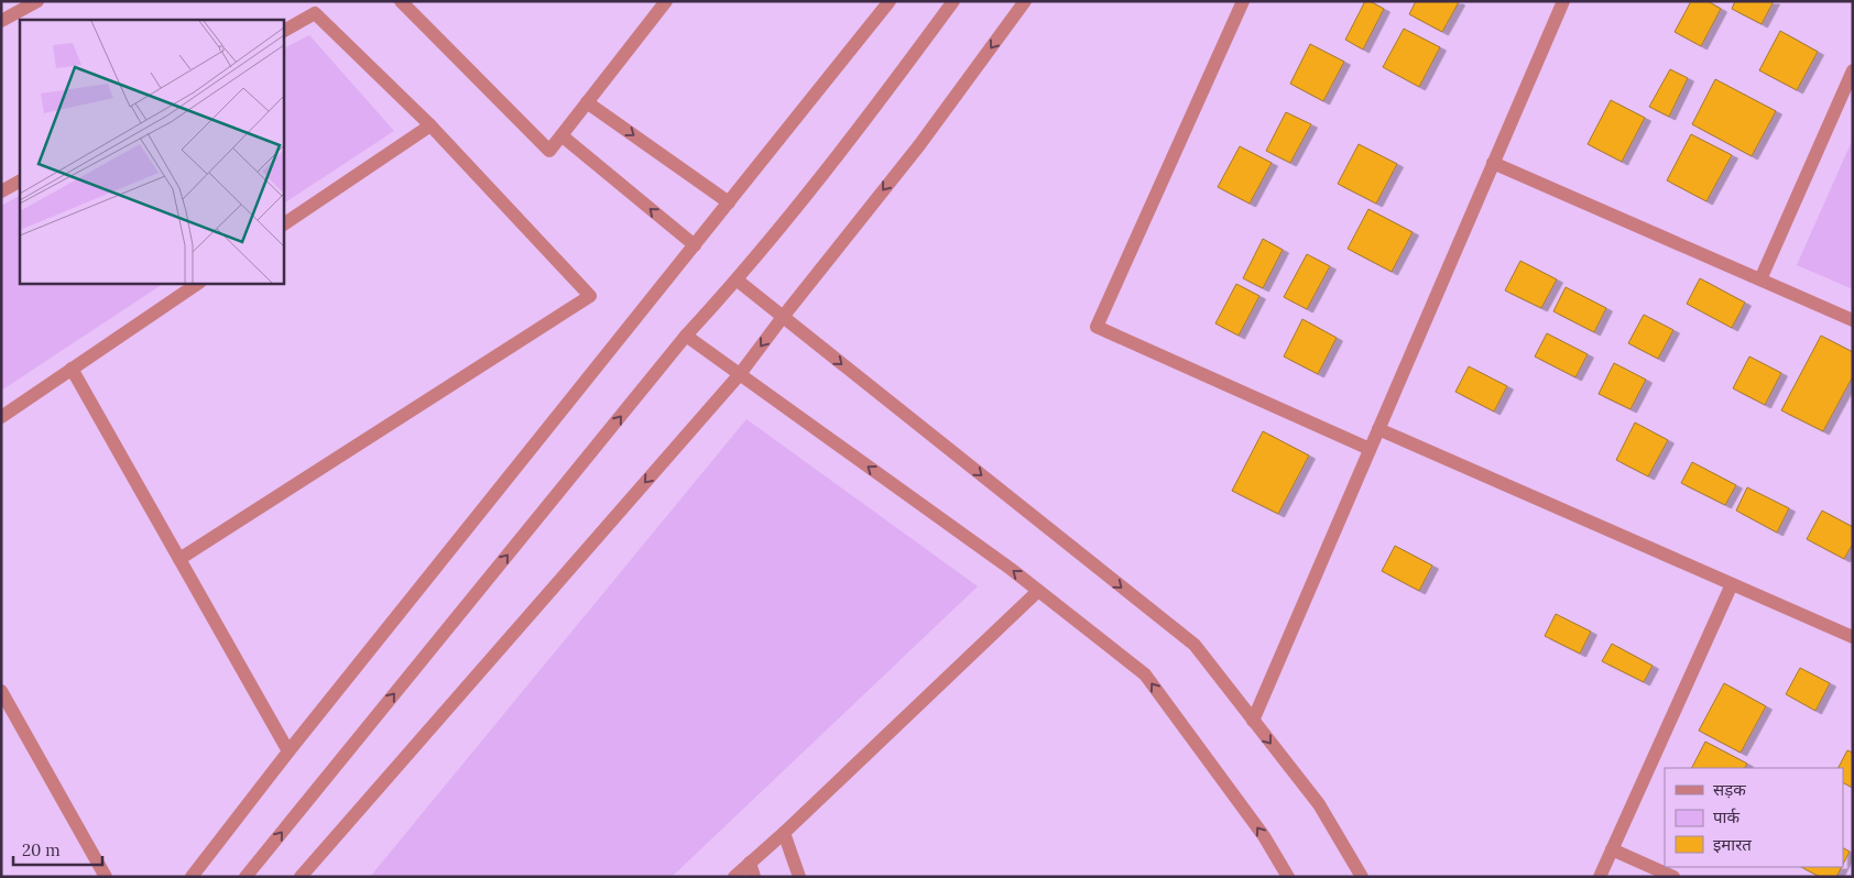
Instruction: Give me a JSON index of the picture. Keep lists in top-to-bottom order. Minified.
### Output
{"legend":["सड़क","पार्क","इमारत"],"scale_bar":"20 m"}
